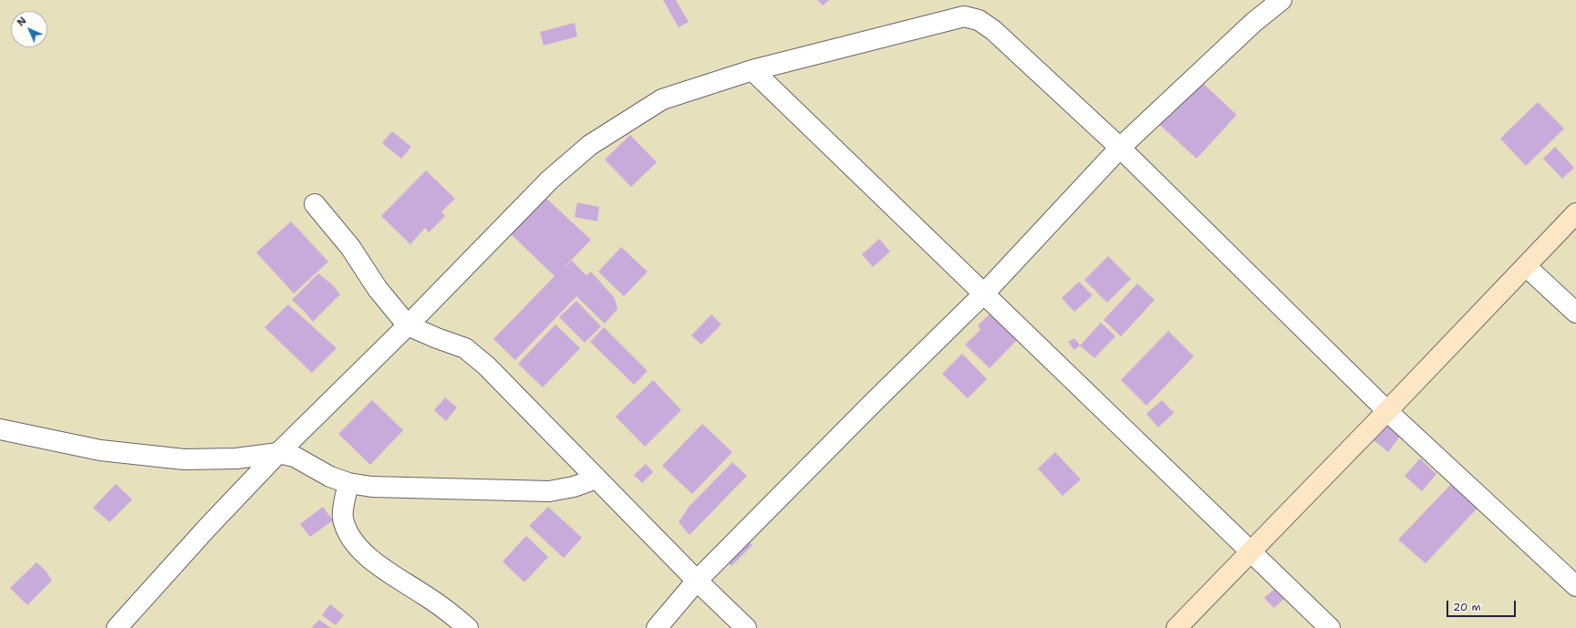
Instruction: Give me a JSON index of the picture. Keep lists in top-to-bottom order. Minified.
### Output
{"scale_bar":"20 m","north":"top left"}
